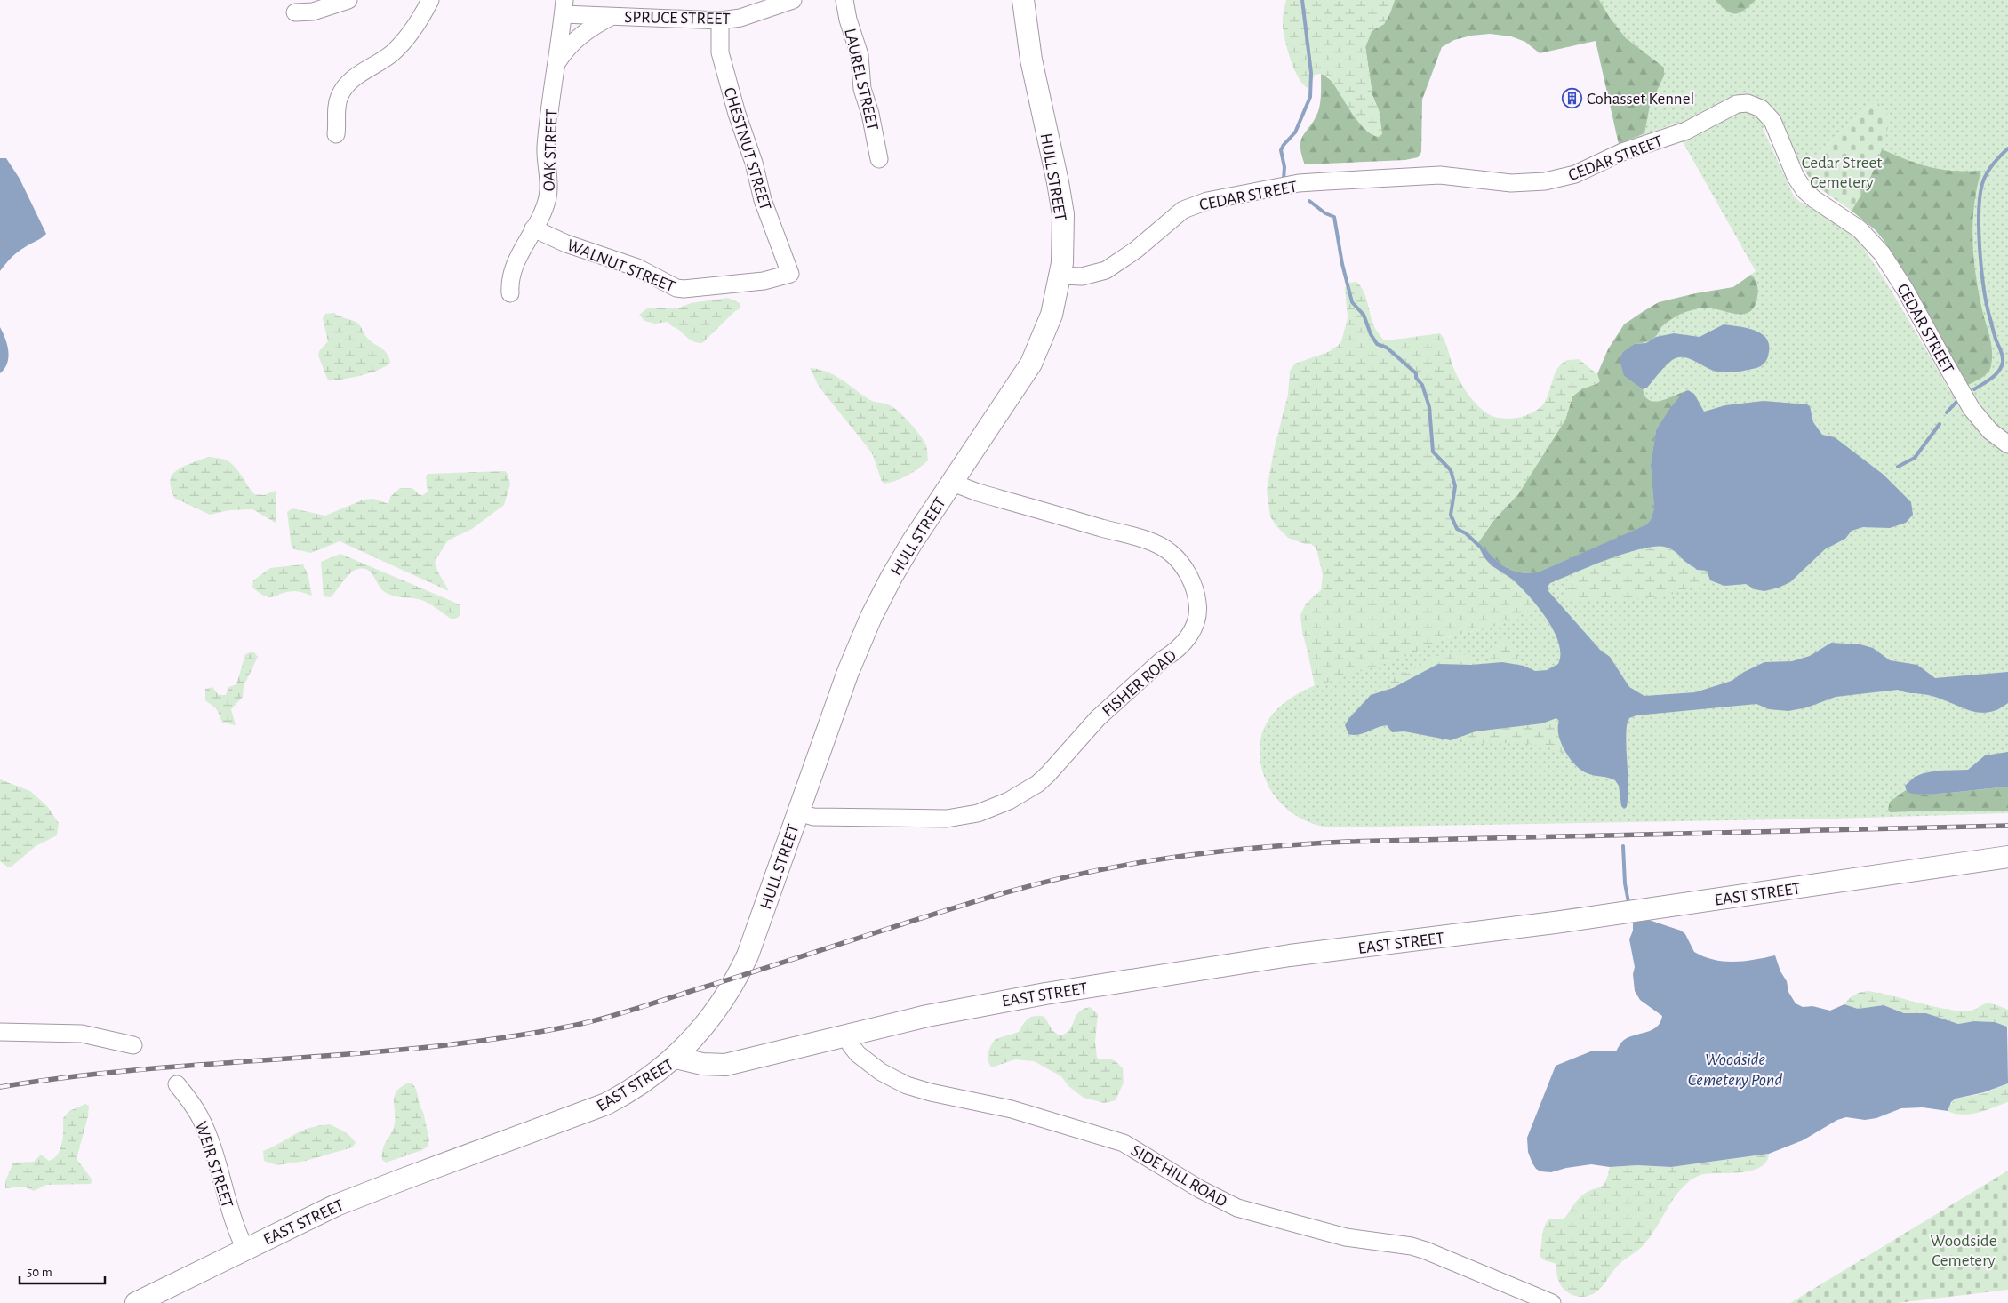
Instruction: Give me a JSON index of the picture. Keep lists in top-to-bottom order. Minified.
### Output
{"streets":{"main road":["HULL STREET","EAST STREET"],"street":["SPRUCE STREET","LAUREL STREET","CHESTNUT STREET","OAK STREET","CEDAR STREET","WALNUT STREET","FISHER ROAD","WEIR STREET","SIDE HILL ROAD"]},"crossings":[["SPRUCE STREET","CHESTNUT STREET"],["SPRUCE STREET","OAK STREET"],["CHESTNUT STREET","WALNUT STREET"],["OAK STREET","WALNUT STREET"],["CEDAR STREET","HULL STREET"],["HULL STREET","FISHER ROAD"],["HULL STREET","EAST STREET"],["EAST STREET","WEIR STREET"],["EAST STREET","SIDE HILL ROAD"]],"water":["Woodside Cemetery Pond"],"parks":["Cedar Street Cemetery","Woodside Cemetery"],"places":{"building":["Cohasset Kennel"]},"scale_bar":"50 m"}
